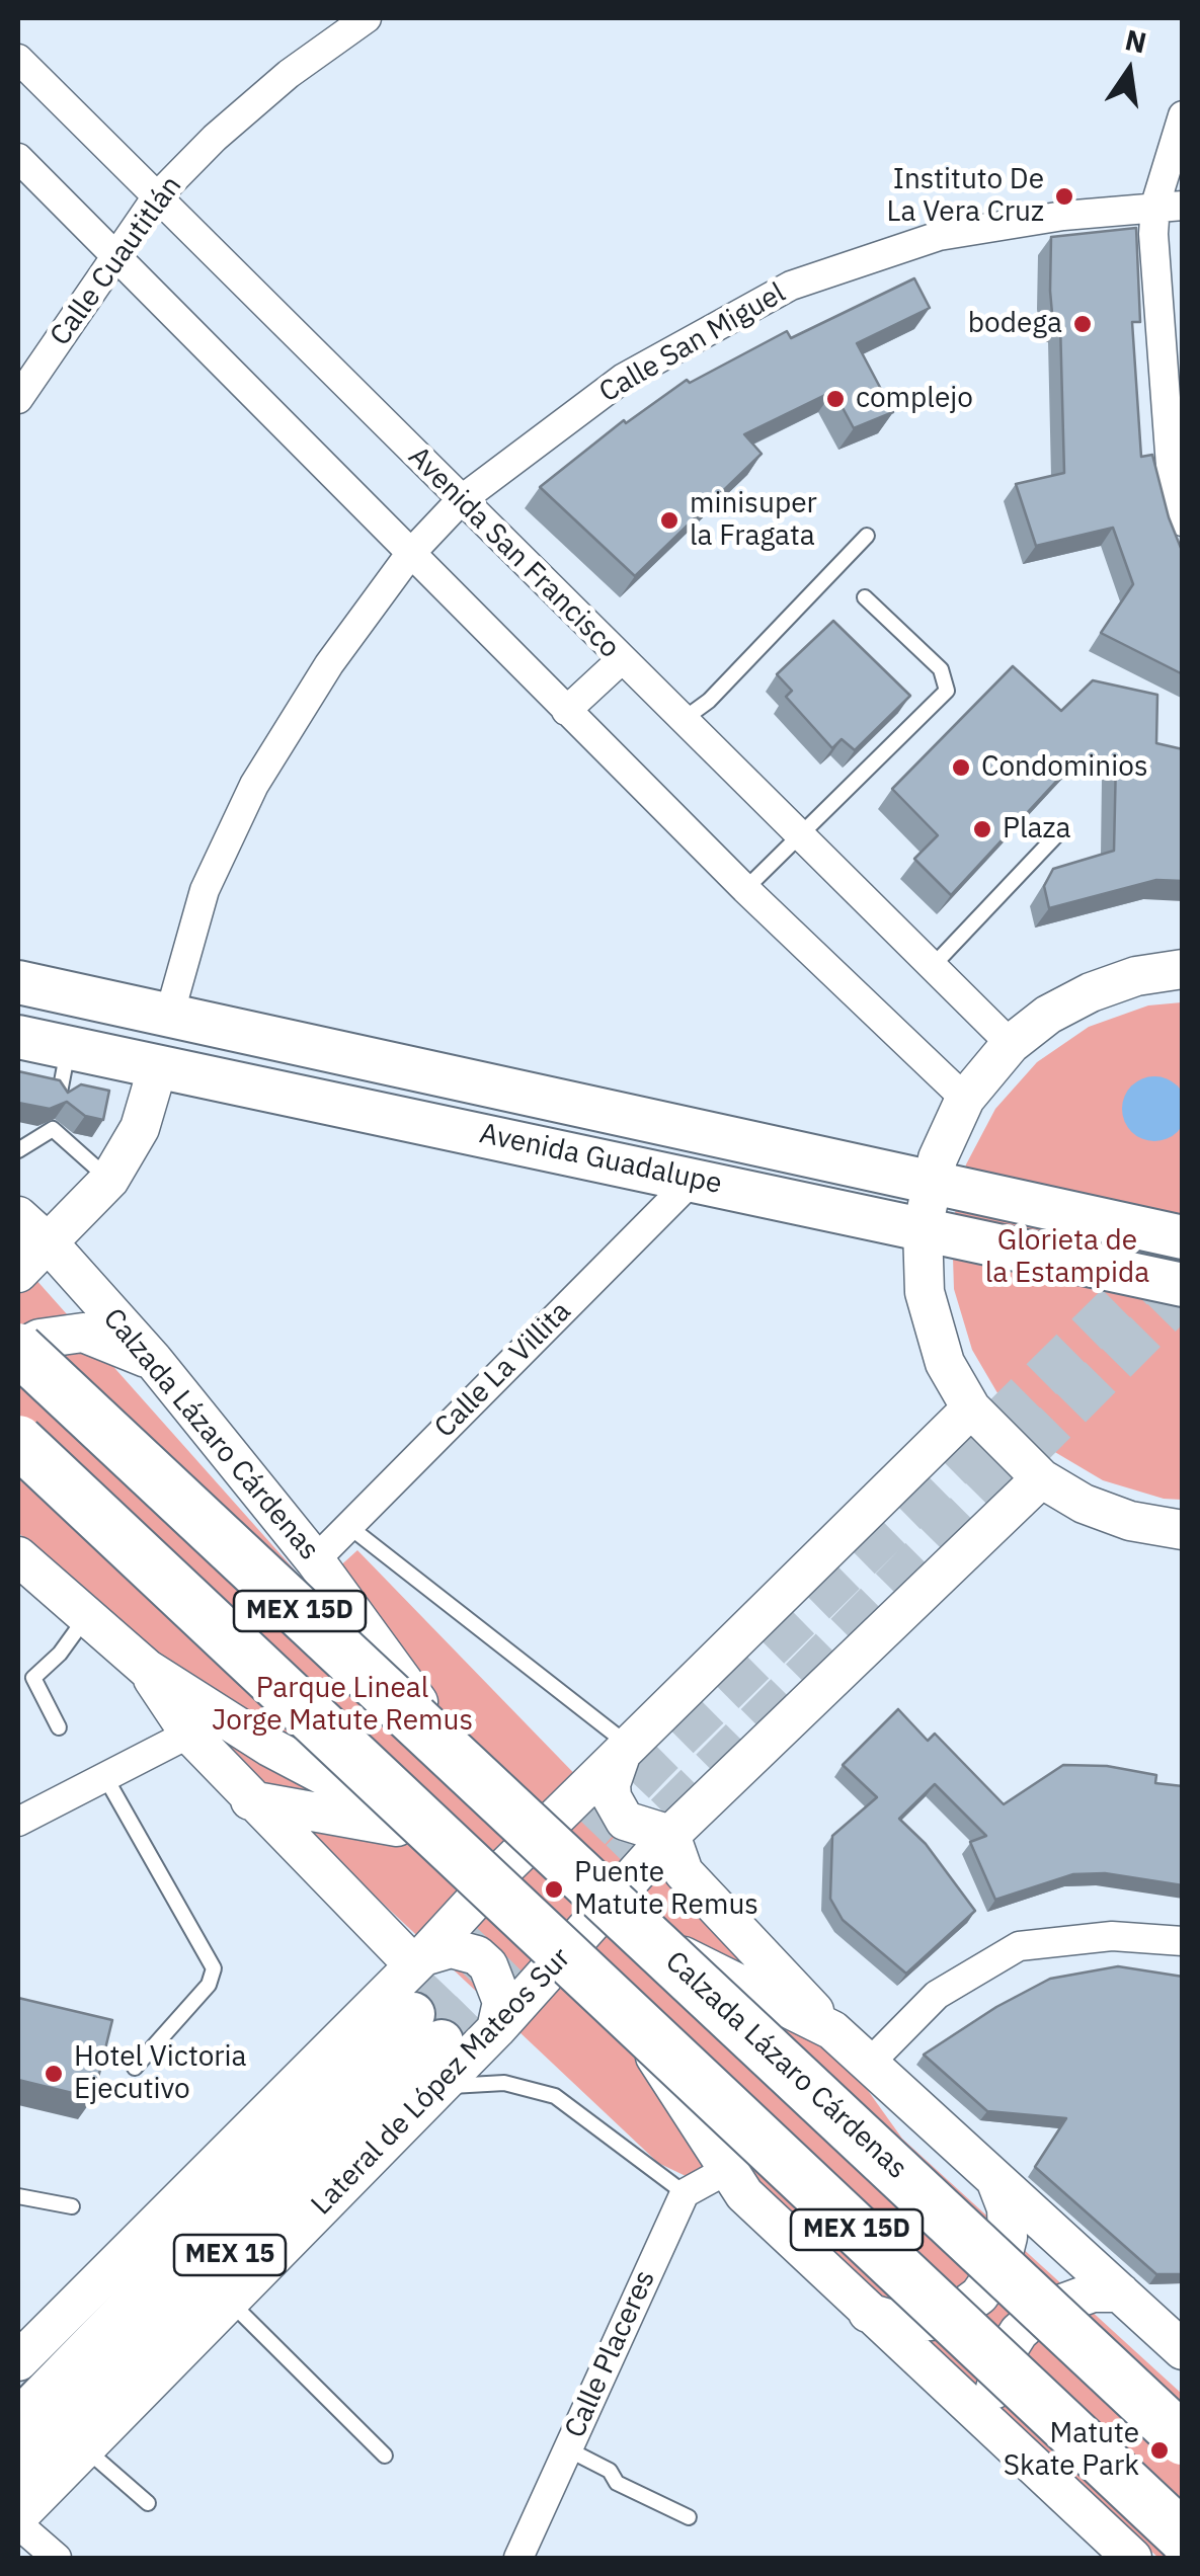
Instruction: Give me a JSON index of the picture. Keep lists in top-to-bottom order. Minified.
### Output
{"streets":{"highway":["Calzada Lázaro Cárdenas","MEX 15D"],"main road":["Avenida Guadalupe","Lateral de López Mateos Sur","MEX 15"],"street":["Calle Cuautitlán","Calle San Miguel","Avenida San Francisco","Calle La Villita","Calle Placeres"]},"crossings":[["Calle Cuautitlán","Avenida San Francisco"],["Calle San Miguel","Avenida San Francisco"],["Calle San Miguel","Avenida Guadalupe"],["Avenida Guadalupe","Calle La Villita"],["Calle La Villita","Calzada Lázaro Cárdenas"],["Calzada Lázaro Cárdenas","Lateral de López Mateos Sur"]],"parks":["Glorieta de la Estampida","Parque Lineal Jorge Matute Remus"],"places":["Instituto De La Vera Cruz","bodega","complejo","minisuper la Fragata","Condominios","Plaza","Puente Matute Remus","Hotel Victoria Ejecutivo","Matute Skate Park"],"north":"top"}
